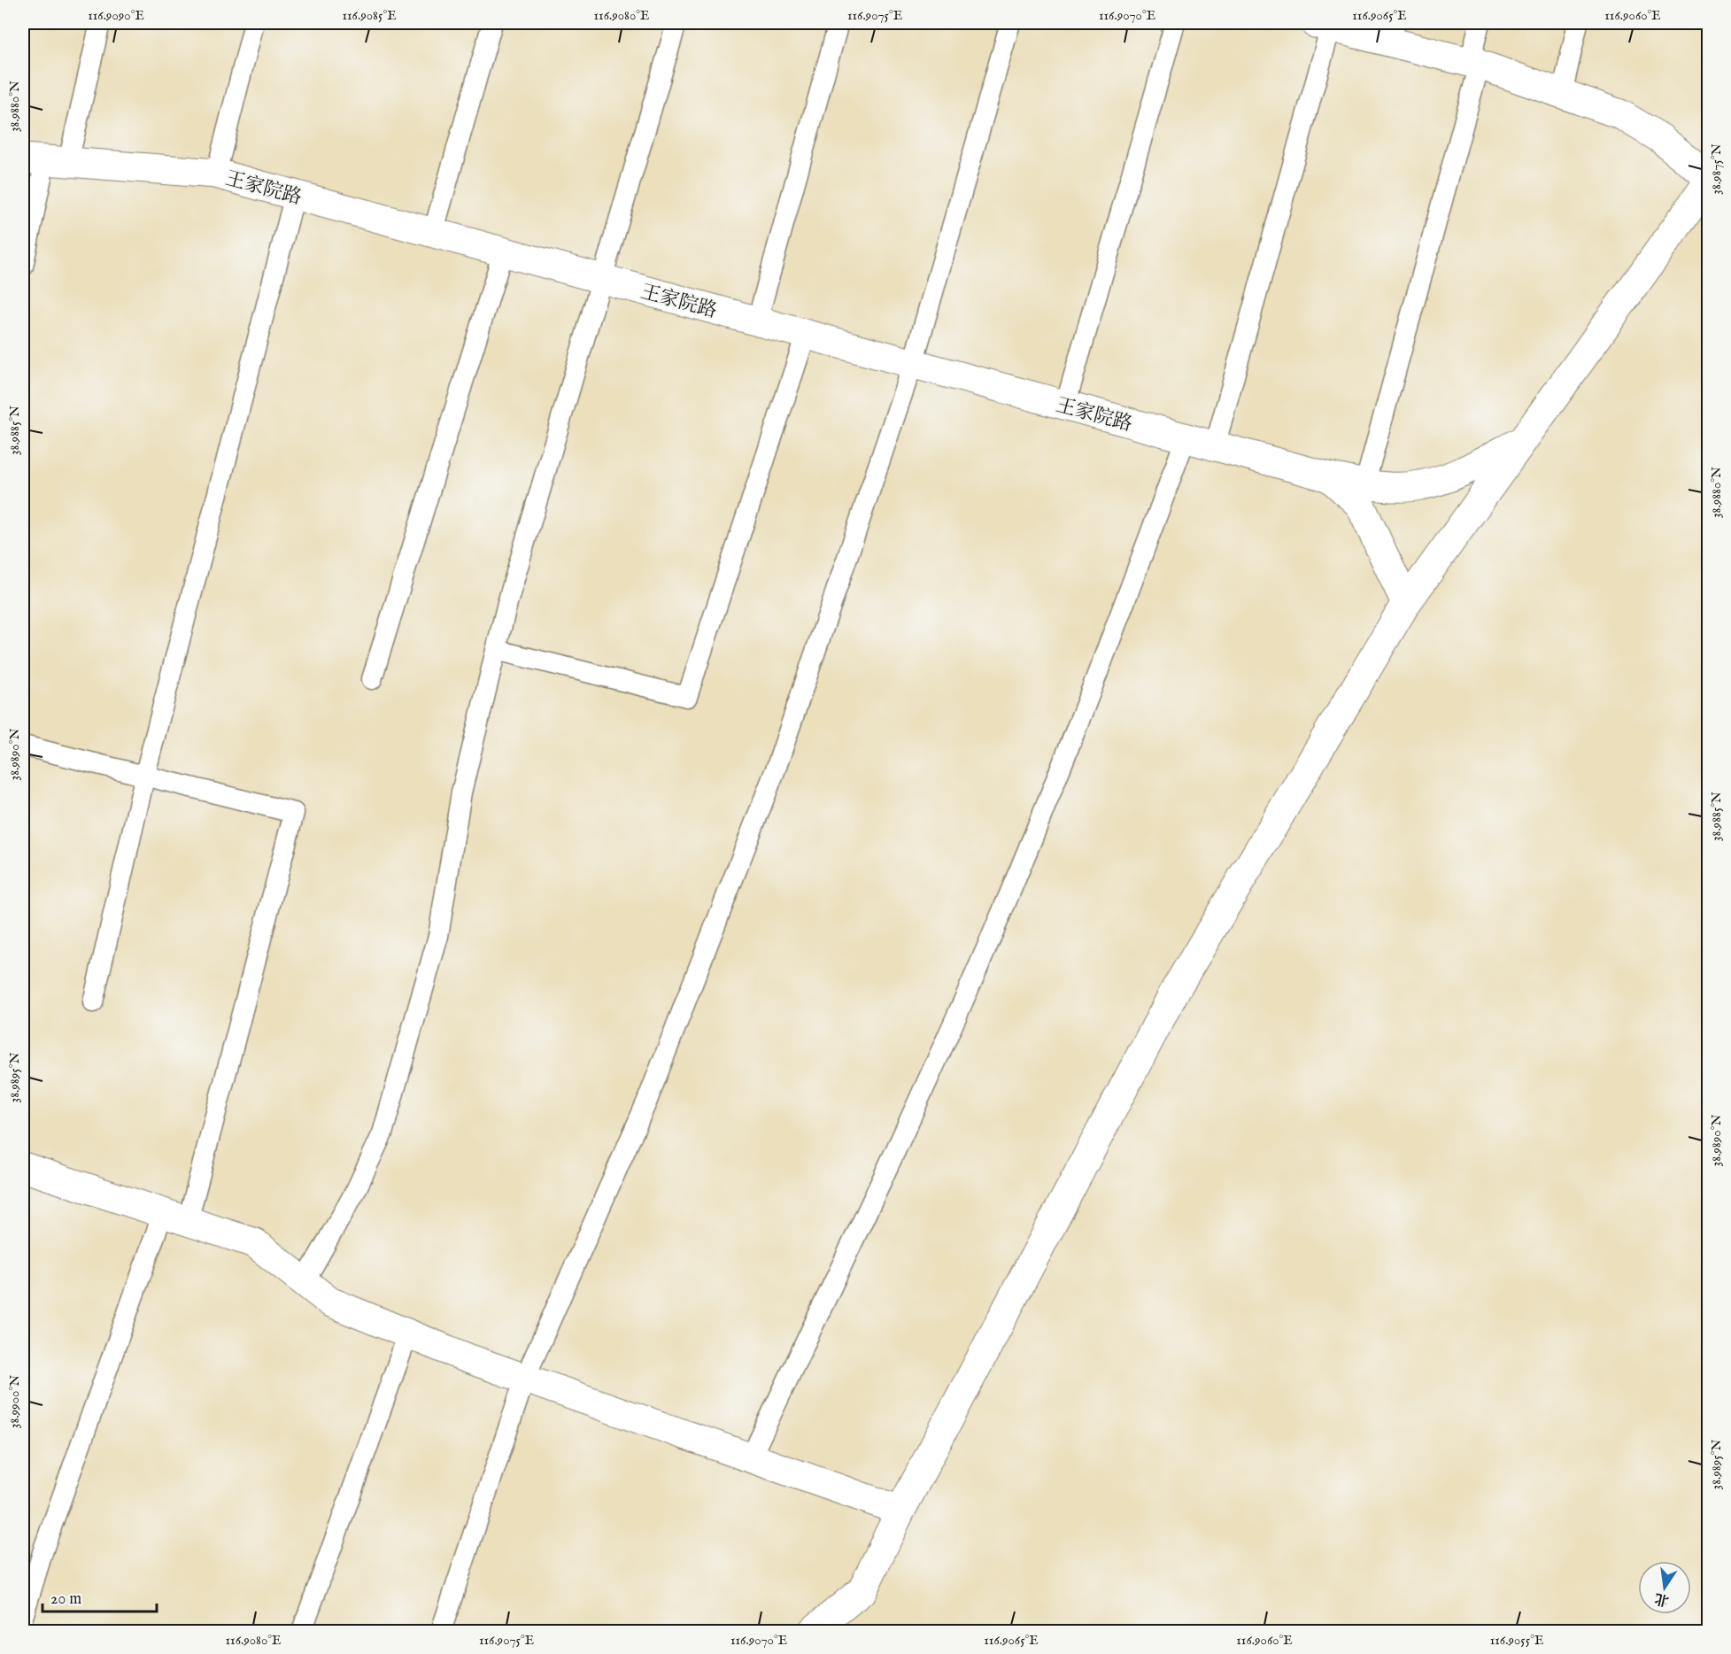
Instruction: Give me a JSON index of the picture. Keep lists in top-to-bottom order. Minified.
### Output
{"streets":{"street":["王家院路"]},"scale_bar":"20 m","north":"bottom","coordinates":["116.9090°E","116.9085°E","116.9080°E","116.9075°E","116.9070°E","116.9065°E","116.9060°E","38.9880°N","38.9875°N","38.9885°N","38.9890°N","38.9895°N","38.9900°N","116.9055°E"]}
